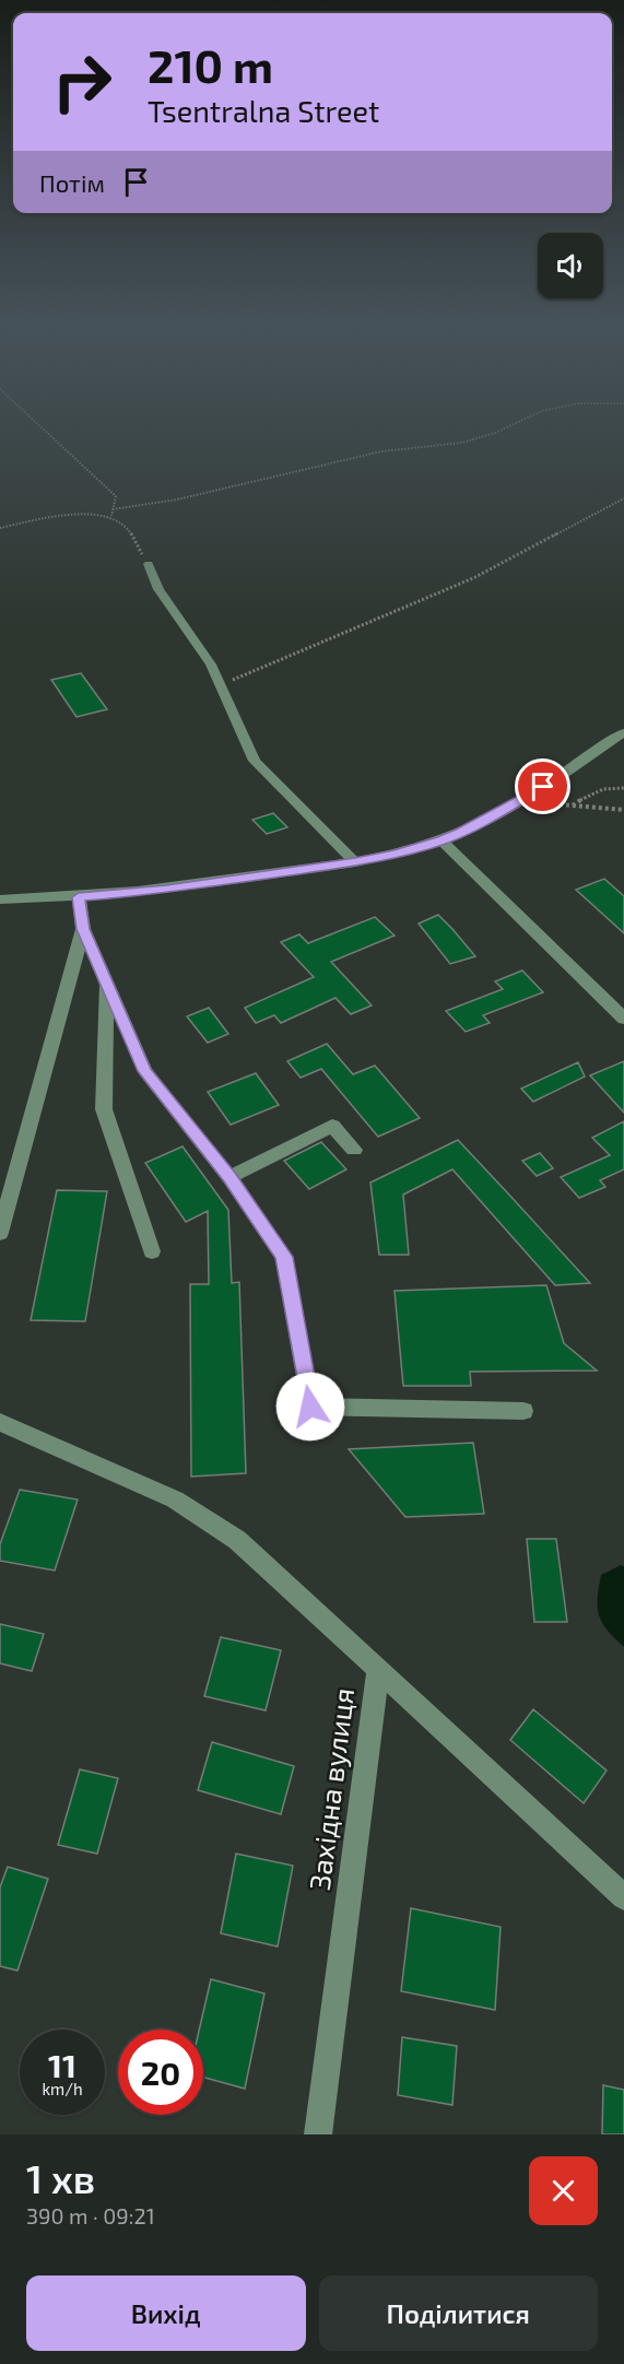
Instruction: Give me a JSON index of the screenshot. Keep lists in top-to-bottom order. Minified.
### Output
{"streets":{"street":["Західна вулиця"]},"page":{"turn":["210 m","Tsentralna Street"],"then":"Потім","speed":"11 km/h","limit":"20","heading":["1 хв","390 m · 09:21"],"buttons":["Вихід","Поділитися"]}}
